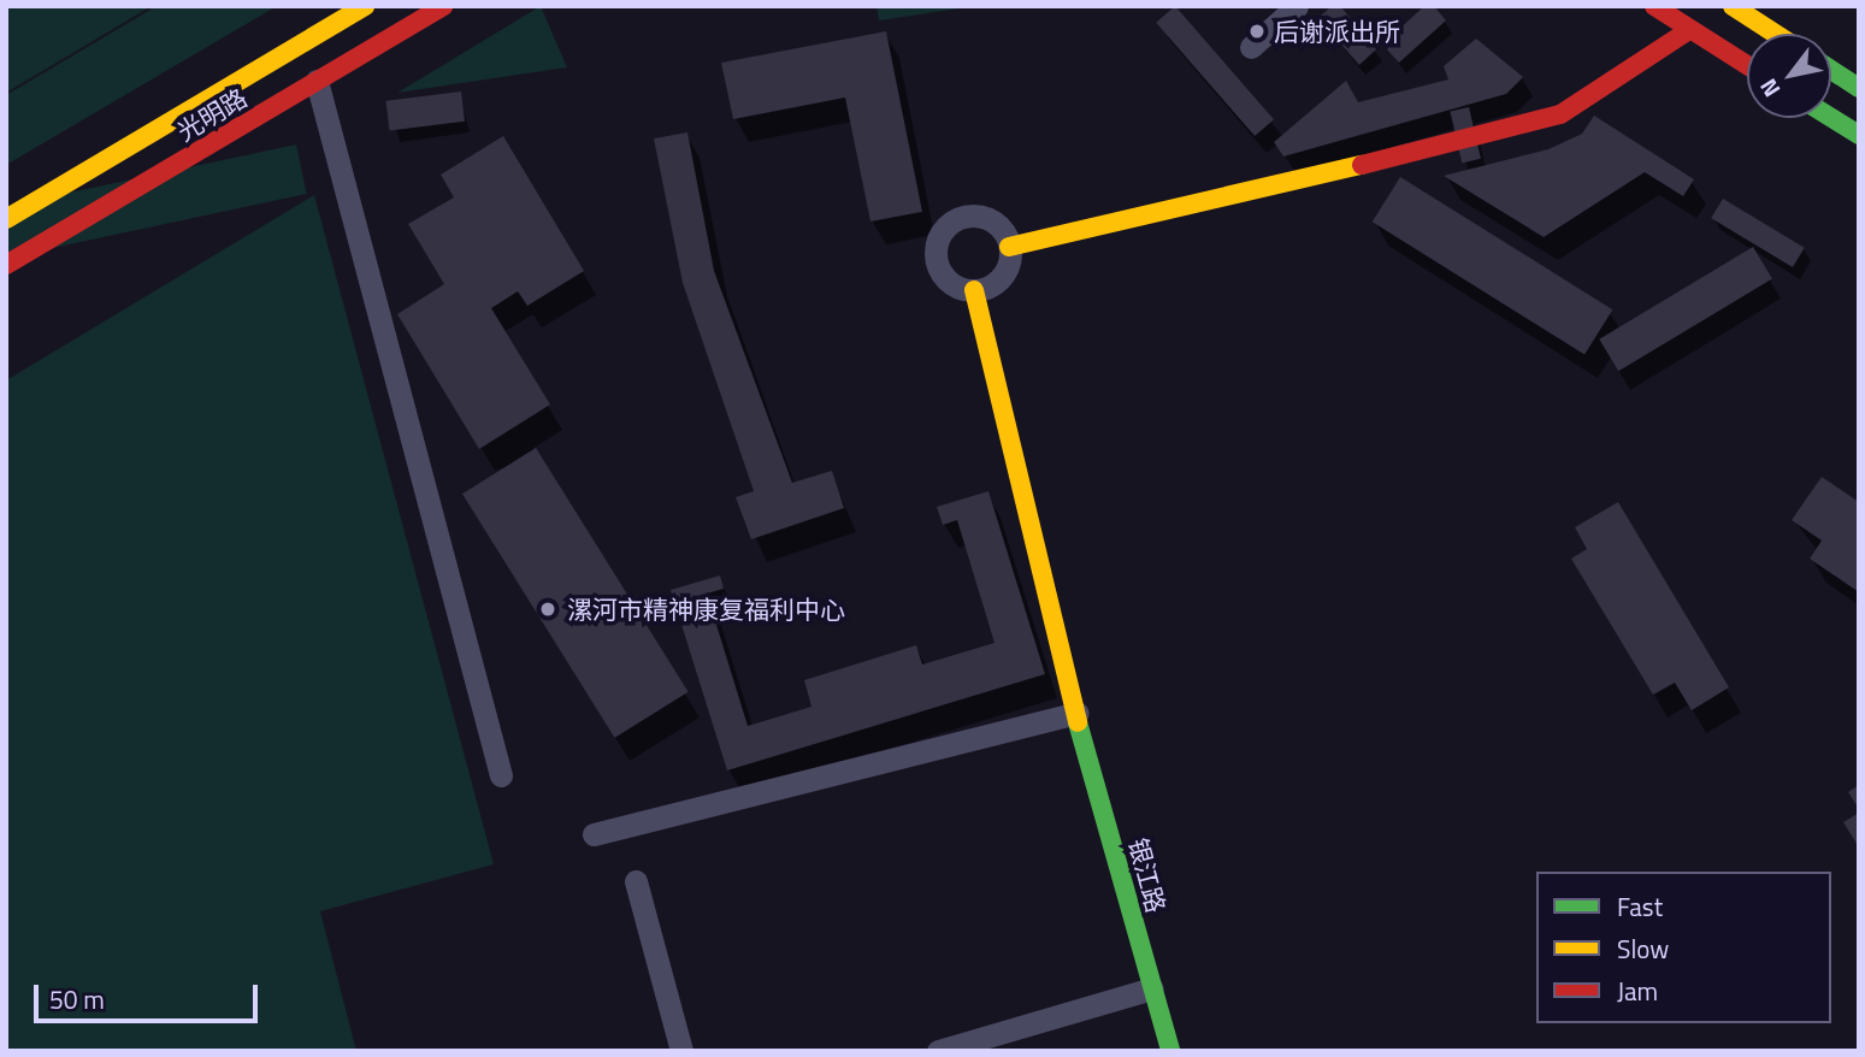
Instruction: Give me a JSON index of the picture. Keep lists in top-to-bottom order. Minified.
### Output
{"streets":{"street":["光明路","银江路"]},"places":["后谢派出所","漯河市精神康复福利中心"],"legend":["Fast","Slow","Jam"],"scale_bar":"50 m","north":"bottom left"}
